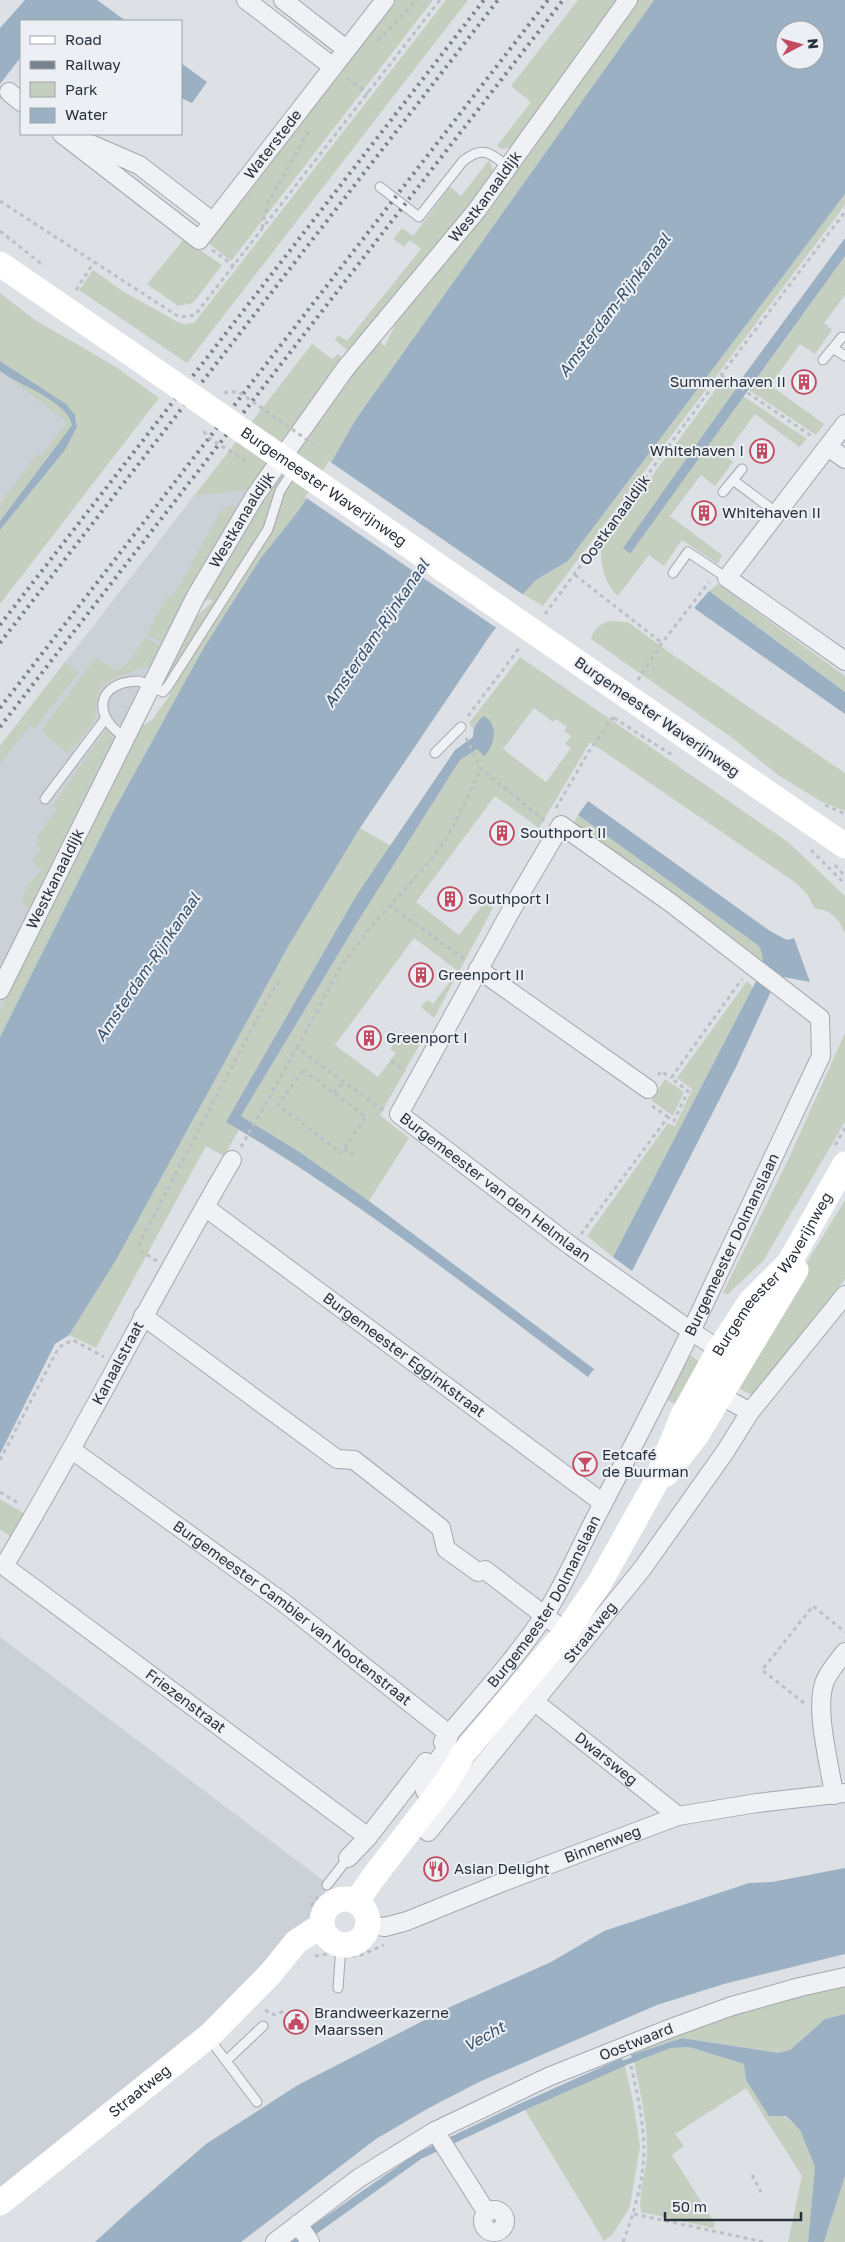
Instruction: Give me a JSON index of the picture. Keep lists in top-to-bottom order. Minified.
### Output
{"streets":{"main road":["Burgemeester Waverijnweg","Straatweg"],"street":["Waterstede","Westkanaaldijk","Burgemeester van den Helmlaan","Burgemeester Dolmanslaan","Burgemeester Egginkstraat","Kanaalstraat","Burgemeester Cambier van Nootenstraat","Friezenstraat","Dwarsweg","Binnenweg","Oostwaard"],"path":["Oostkanaaldijk"]},"crossings":[["Burgemeester Waverijnweg","Burgemeester van den Helmlaan"],["Burgemeester Waverijnweg","Straatweg"],["Burgemeester van den Helmlaan","Burgemeester Dolmanslaan"],["Burgemeester Dolmanslaan","Burgemeester Egginkstraat"],["Burgemeester Dolmanslaan","Burgemeester Cambier van Nootenstraat"],["Burgemeester Dolmanslaan","Straatweg"],["Burgemeester Egginkstraat","Kanaalstraat"],["Kanaalstraat","Burgemeester Cambier van Nootenstraat"],["Kanaalstraat","Straatweg"],["Kanaalstraat","Friezenstraat"],["Burgemeester Cambier van Nootenstraat","Straatweg"],["Straatweg","Dwarsweg"],["Straatweg","Binnenweg"],["Dwarsweg","Binnenweg"]],"water":["Amsterdam-Rijnkanaal","Vecht"],"places":{"building":["Summerhaven II","Whitehaven I","Whitehaven II","Southport II","Southport I","Greenport II","Greenport I"],"bar":["Eetcafé de Buurman"],"restaurant":["Asian Delight"],"public building":["Brandweerkazerne Maarssen"]},"legend":["Road","Railway","Park","Water"],"scale_bar":"50 m","north":"right"}
